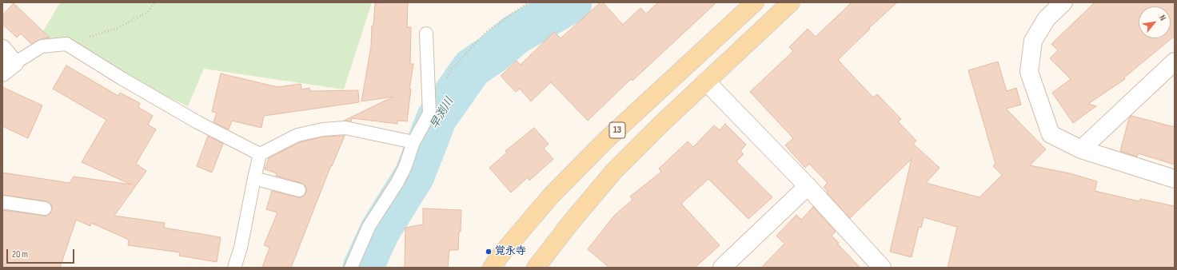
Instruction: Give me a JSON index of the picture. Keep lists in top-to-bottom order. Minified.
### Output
{"streets":{"main road":["13"]},"water":["早渕川"],"places":["覚永寺"],"scale_bar":"20 m","north":"top right"}
